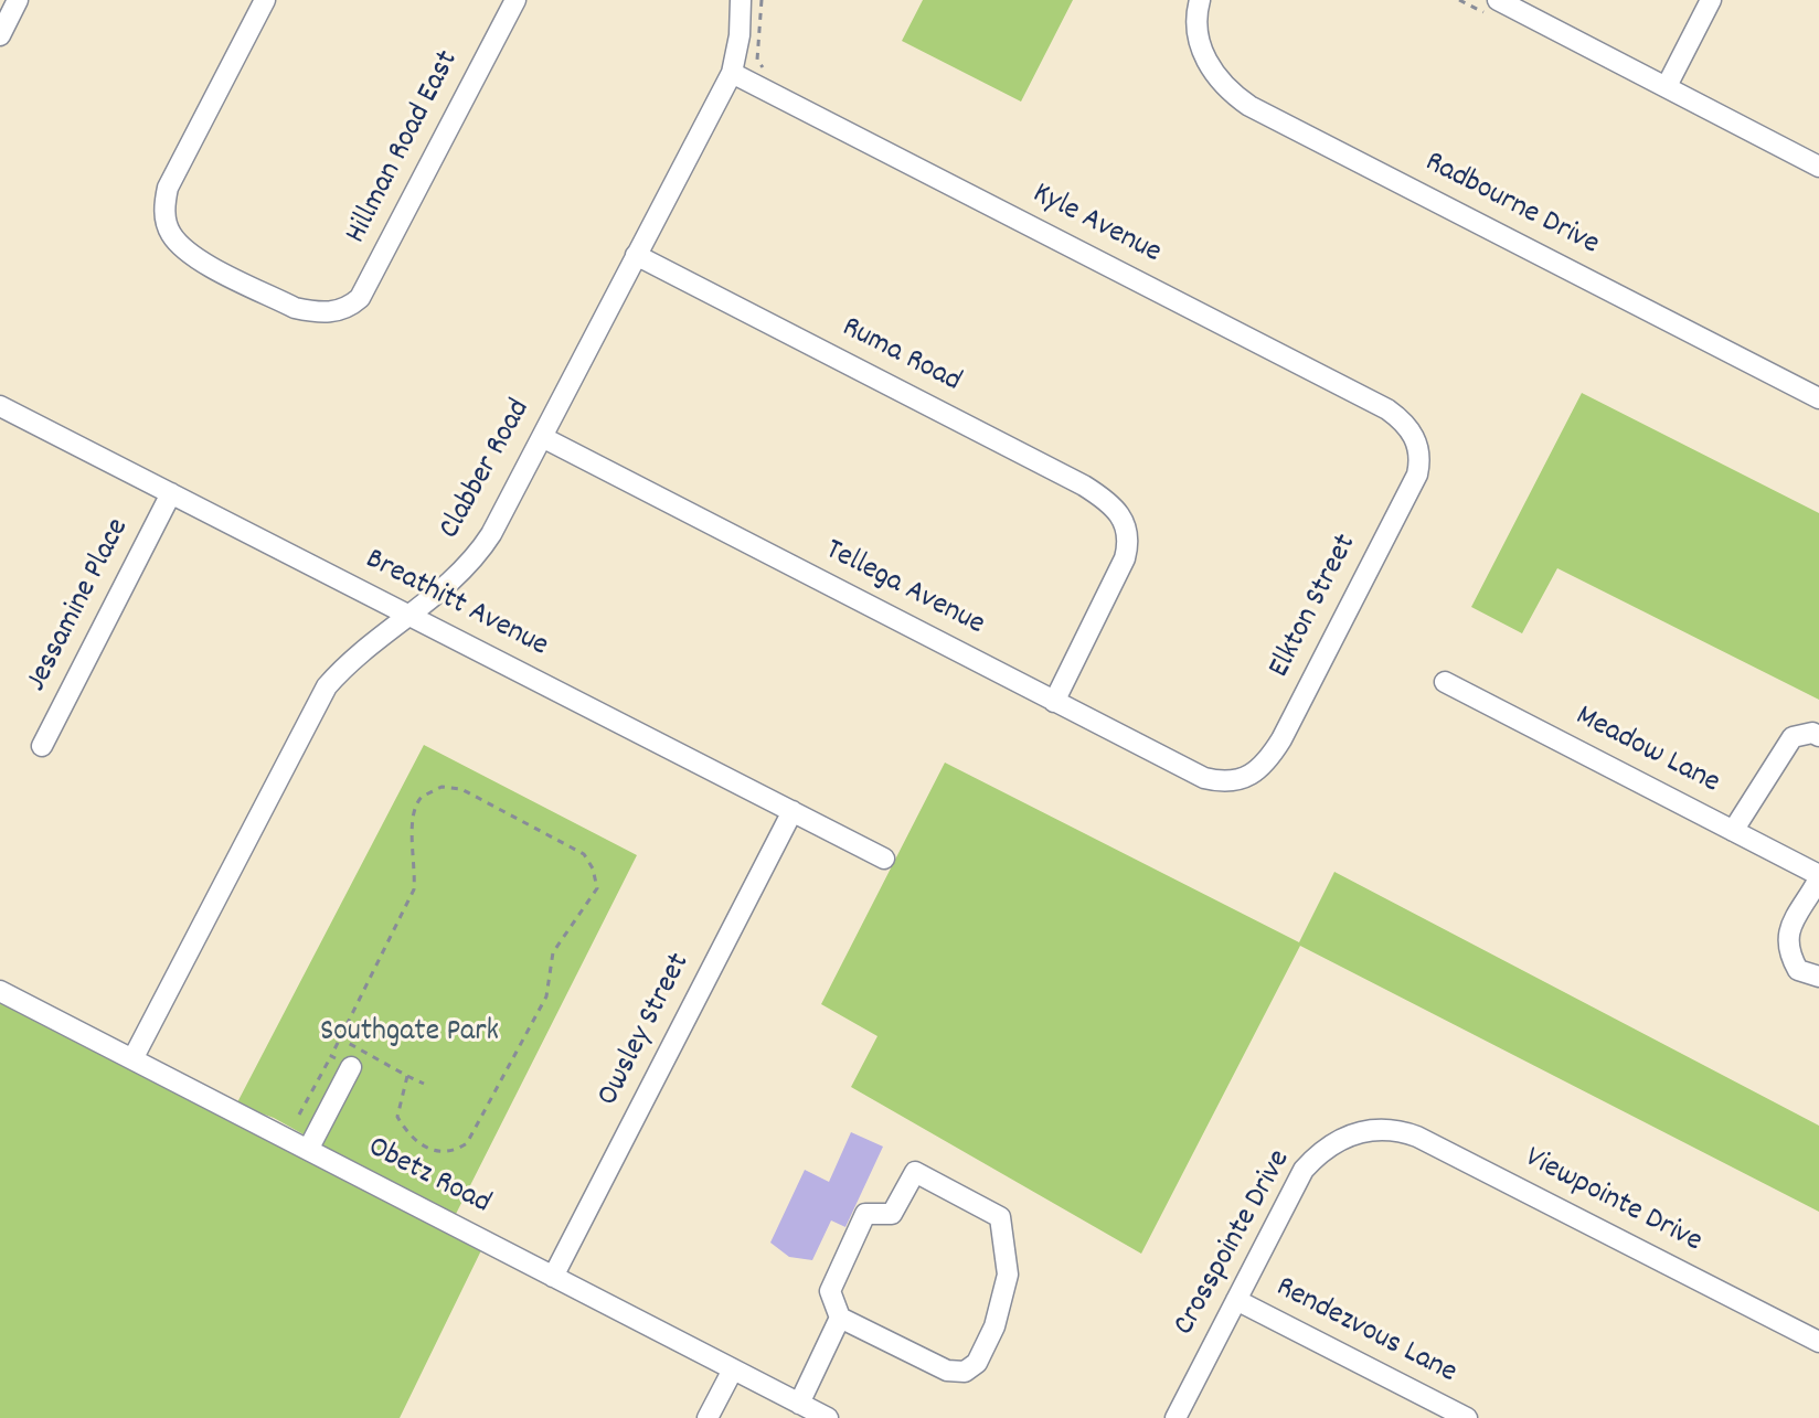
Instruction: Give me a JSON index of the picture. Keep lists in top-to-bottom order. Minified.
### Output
{"streets":{"street":["Hillman Road East","Radbourne Drive","Kyle Avenue","Ruma Road","Clabber Road","Tellega Avenue","Breathitt Avenue","Jessamine Place","Elkton Street","Meadow Lane","Owsley Street","Obetz Road","Viewpointe Drive","Crosspointe Drive","Rendezvous Lane"]},"crossings":[["Kyle Avenue","Clabber Road"],["Kyle Avenue","Elkton Street"],["Ruma Road","Clabber Road"],["Ruma Road","Tellega Avenue"],["Clabber Road","Tellega Avenue"],["Clabber Road","Breathitt Avenue"],["Clabber Road","Obetz Road"],["Tellega Avenue","Elkton Street"],["Breathitt Avenue","Jessamine Place"],["Breathitt Avenue","Owsley Street"],["Owsley Street","Obetz Road"],["Viewpointe Drive","Crosspointe Drive"],["Crosspointe Drive","Rendezvous Lane"]],"parks":["Southgate Park"]}
